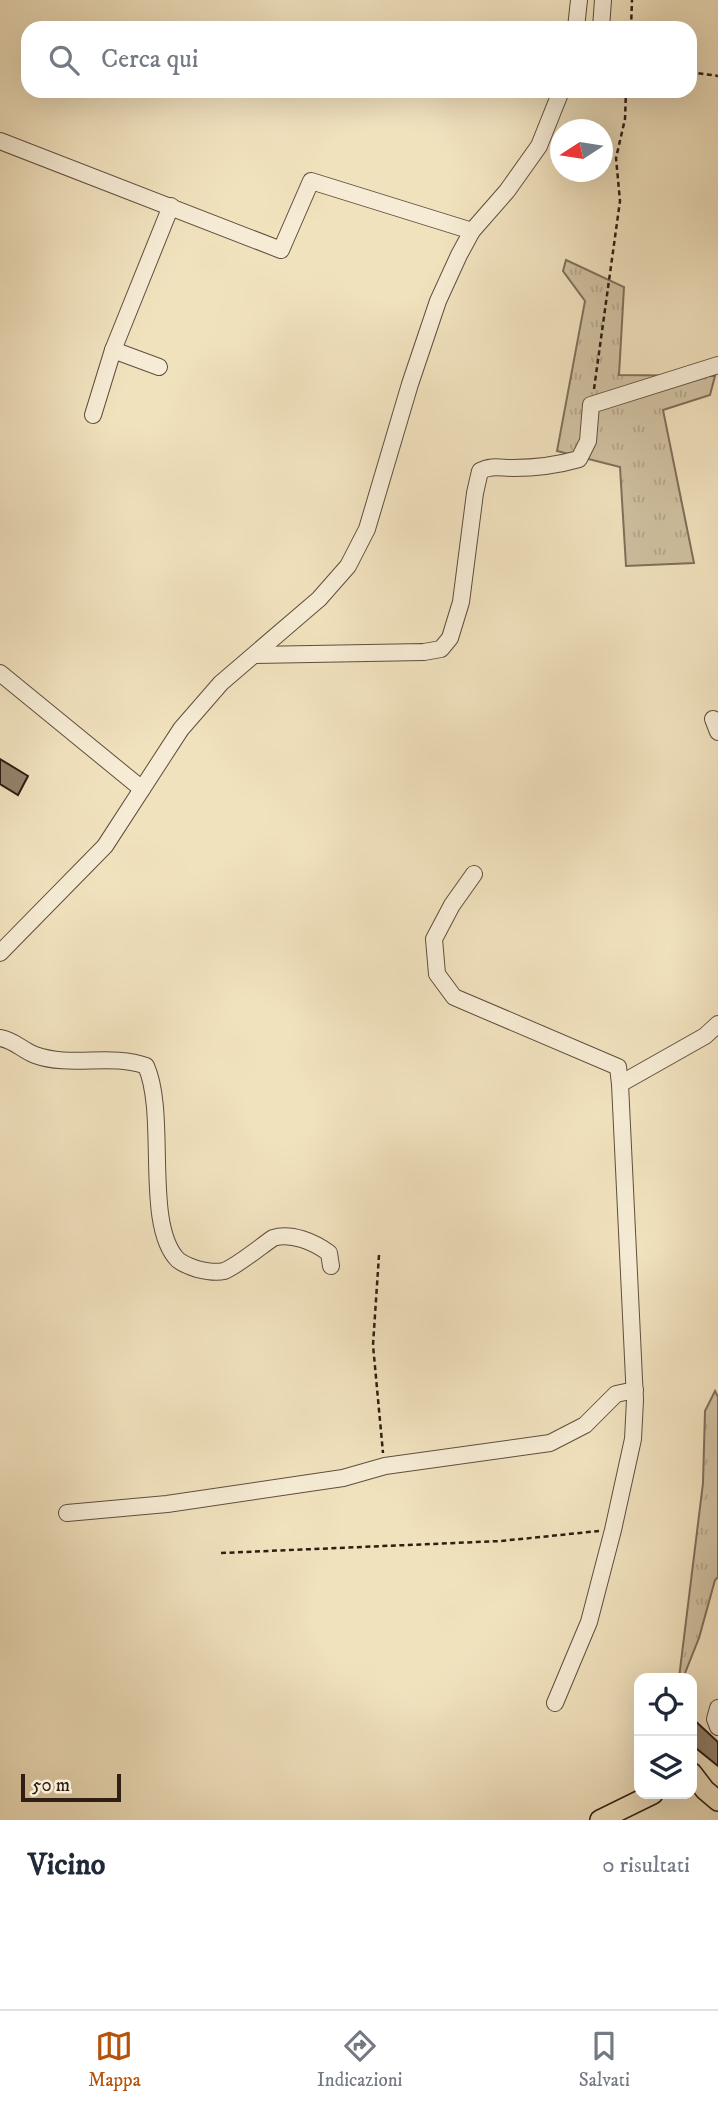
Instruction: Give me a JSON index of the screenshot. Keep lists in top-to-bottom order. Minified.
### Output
{"scale_bar":"50 m","north":"left","page":{"search":"Cerca qui","scale":"50 m","heading":["Vicino","0 risultati"],"nav":["Mappa","Indicazioni","Salvati"]}}
